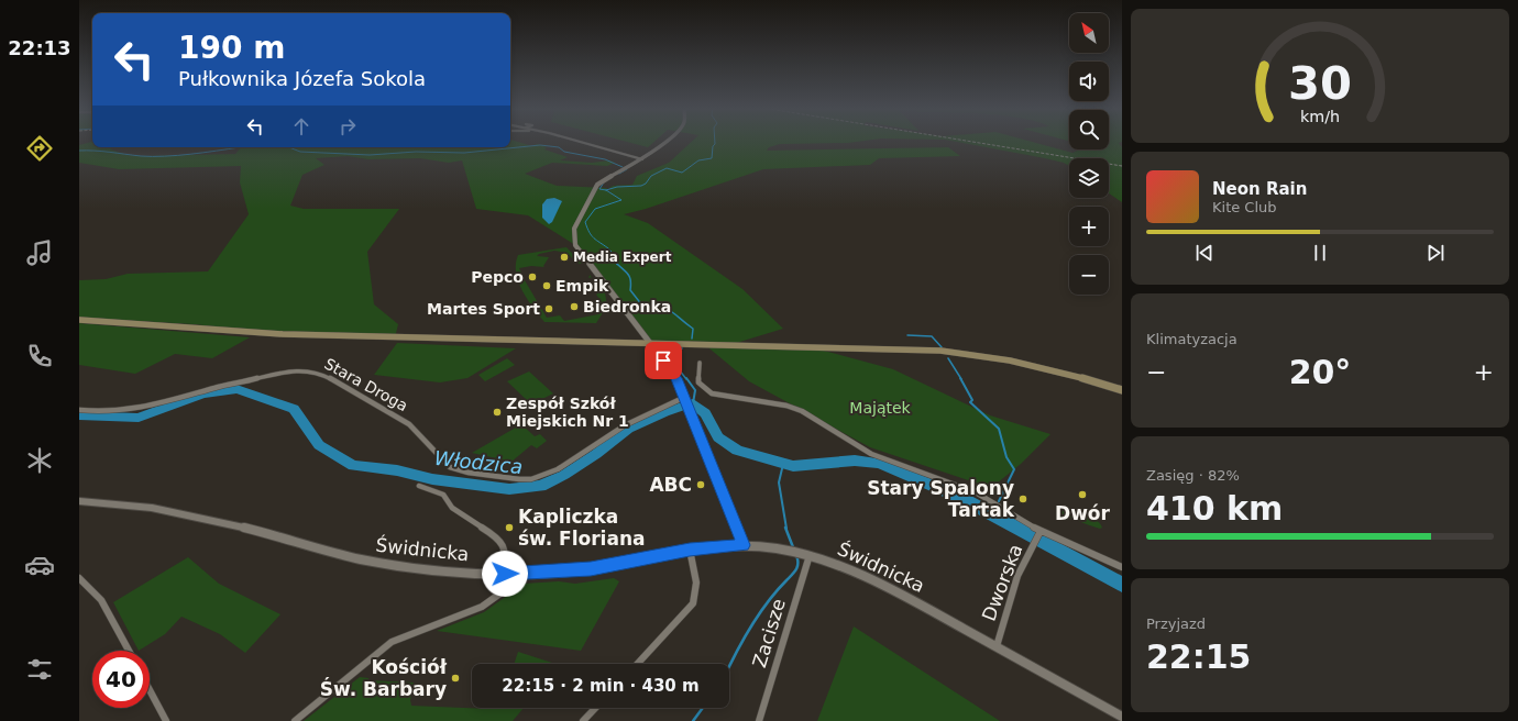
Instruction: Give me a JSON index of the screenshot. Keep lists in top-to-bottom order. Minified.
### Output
{"streets":{"street":["Stara Droga","Świdnicka","Dworska","Zacisze"]},"crossings":[["Świdnicka","Dworska"],["Świdnicka","Zacisze"]],"water":["Włodzica"],"parks":["Majątek"],"places":["Media Expert","Pepco","Empik","Biedronka","Martes Sport","Zespół Szkół Miejskich Nr 1","ABC","Dwór","Stary Spalony Tartak","Kapliczka św. Floriana","Kościół Św. Barbary"],"north":"top left","page":{"tabs":"22:13","map_buttons":["+","−"],"turn":["190 m","Pułkownika Józefa Sokola"],"song":["Neon Rain","Kite Club"],"tile":["Klimatyzacja",["Zasięg · 82%","410 km"],["Przyjazd","22:15"]],"heat":["−","20°","+"],"limit":"40","trip":"22:15 · 2 min · 430 m","gauge":["30","km/h"]}}
